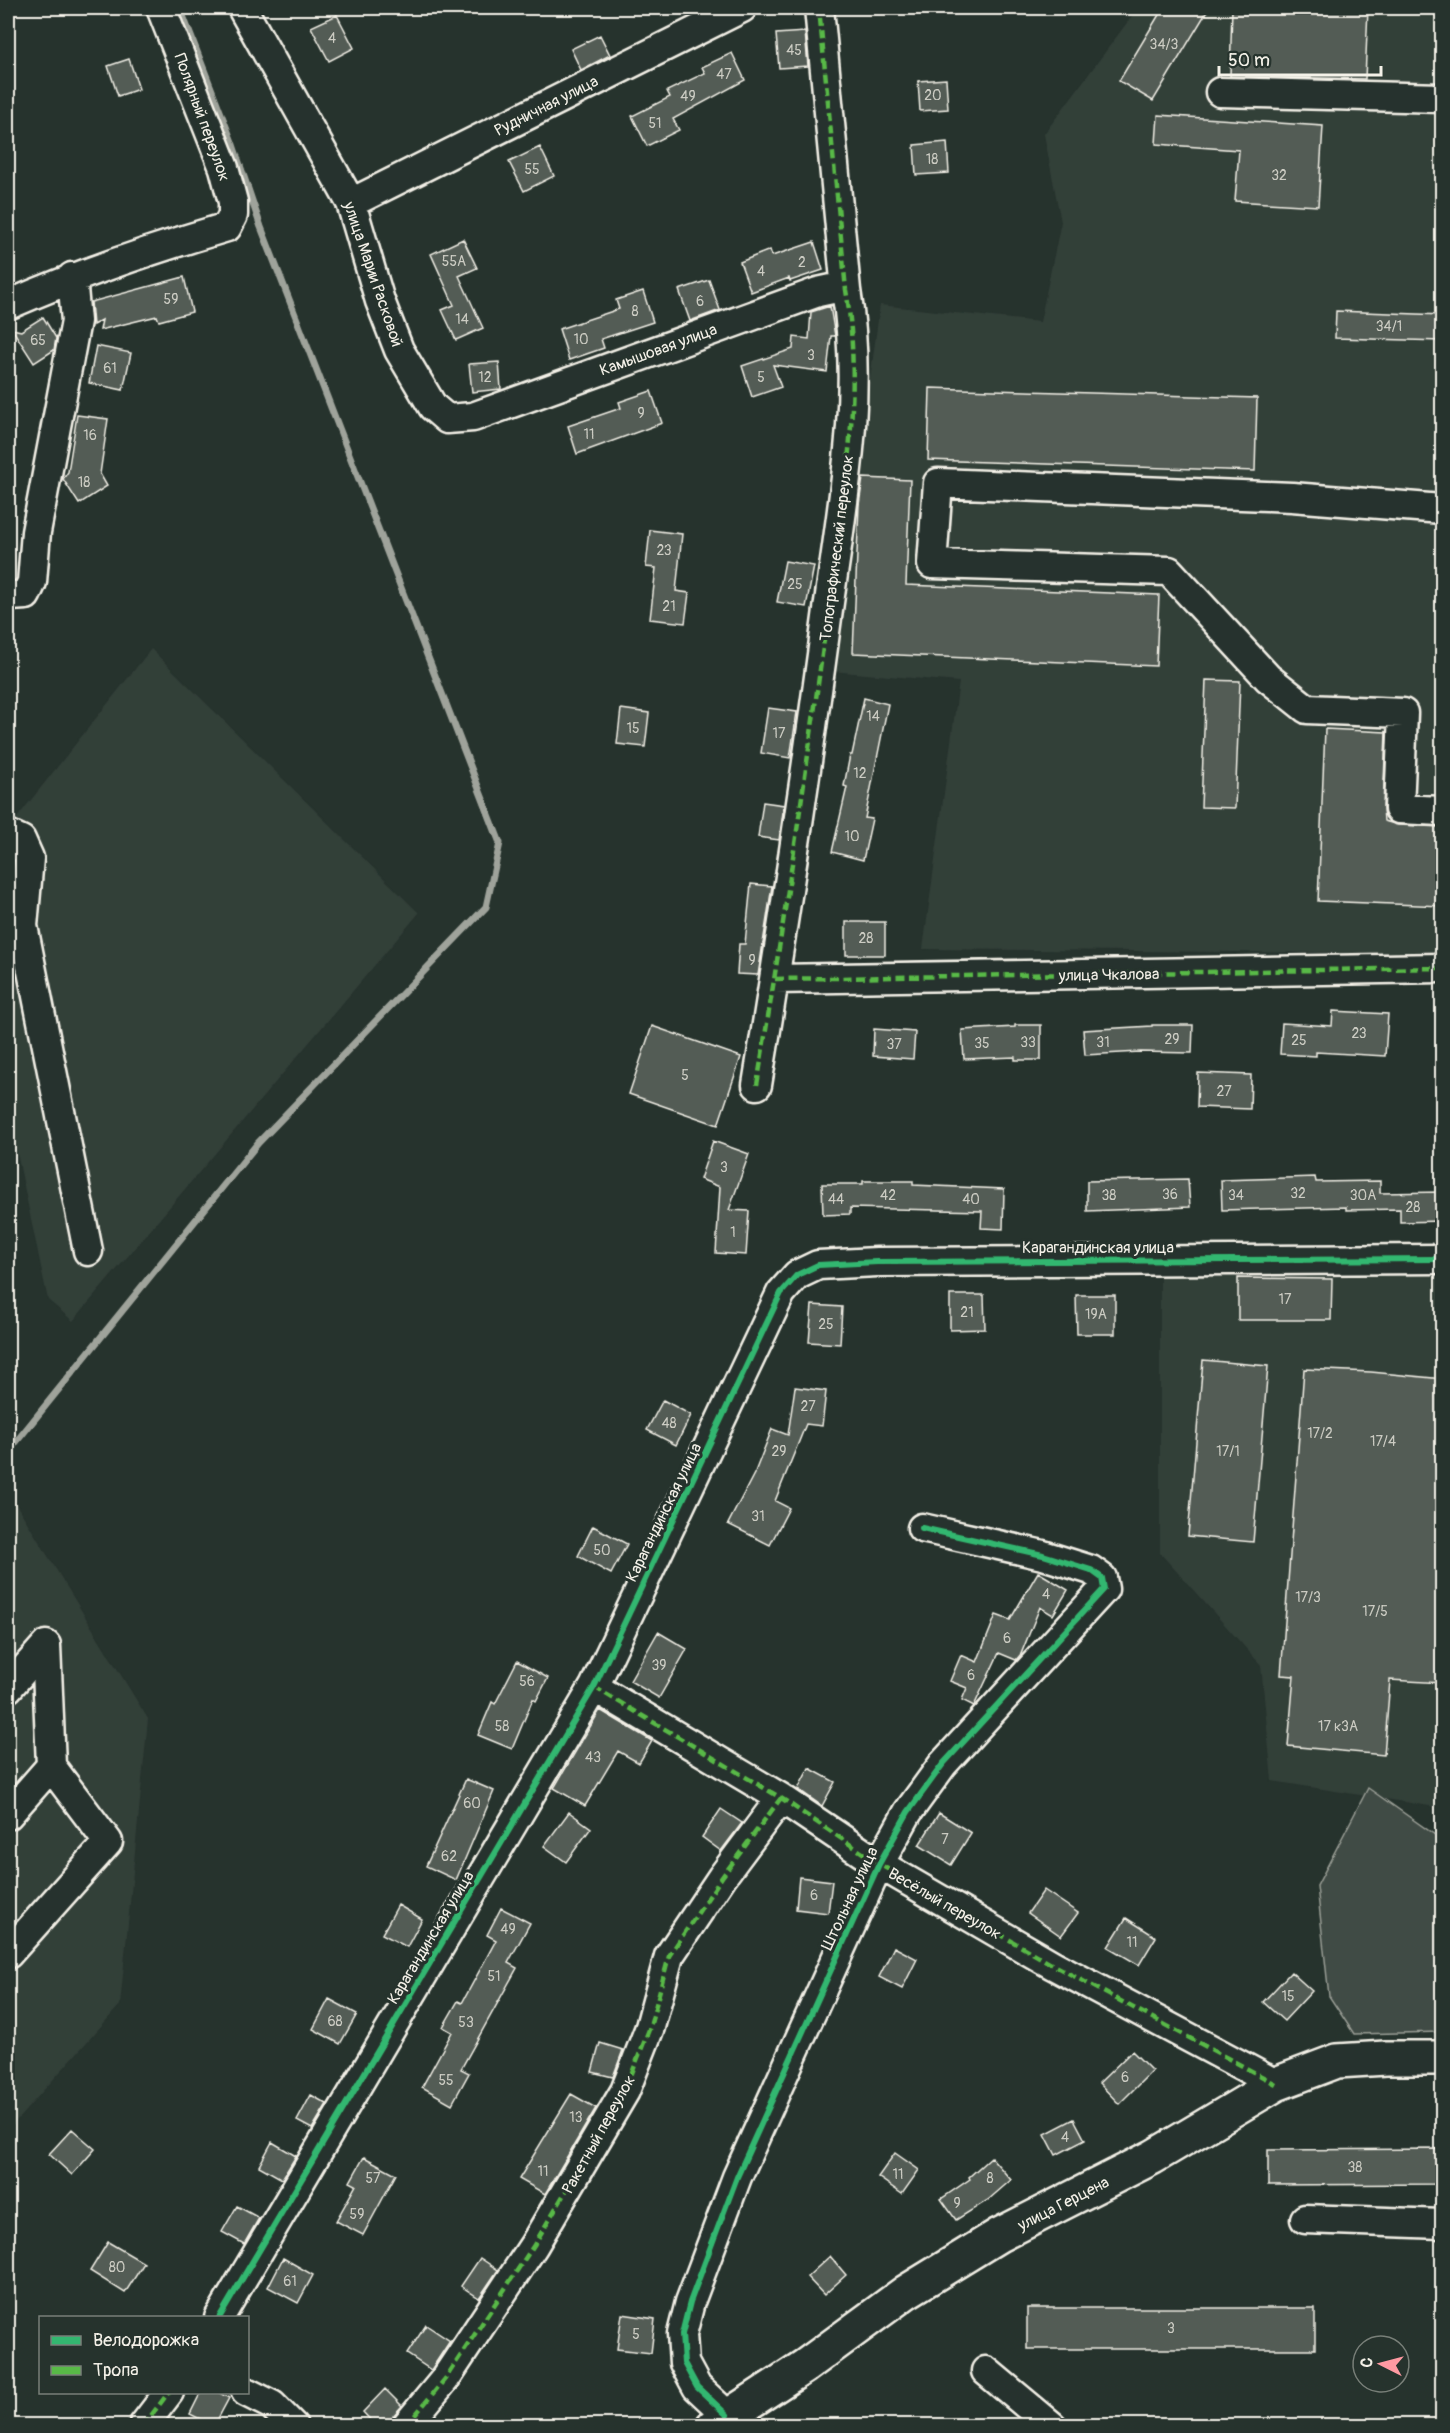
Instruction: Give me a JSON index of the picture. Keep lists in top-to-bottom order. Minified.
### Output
{"streets":{"main road":["улица Герцена"],"street":["Рудничная улица","Полярный переулок","улица Марии Расковой","Камышовая улица","Топографический переулок","улица Чкалова","Карагандинская улица","Штольная улица","Весёлый переулок","Ракетный переулок"]},"crossings":[["Рудничная улица","улица Марии Расковой"],["улица Марии Расковой","Камышовая улица"],["Камышовая улица","Топографический переулок"],["Топографический переулок","улица Чкалова"],["Карагандинская улица","Весёлый переулок"],["Штольная улица","Весёлый переулок"],["Штольная улица","улица Герцена"],["Весёлый переулок","Ракетный переулок"],["Весёлый переулок","улица Герцена"]],"house_numbers":["4","34/3","45","47","20","49","51","18","55","32","55А","2","4","59","6","8","14","34/1","10","65","3","61","12","5","9","11","16","18","23","25","21","14","15","17","12","10","28","9","23","29","25","33","31","35","37","5","27","3","32","36","42","38","34","30А","44","40","28","1","17","21","19А","25","27","48","17/2","17/4","29","17/1","31","50","4","17/3","17/5","6","39","6","56","58","17 к3А","43","60","7","62","6","49","11","51","15","68","53","6","55","13","4","38","11","11","57","8","9","59","80","61","3","5"],"legend":["Велодорожка","Тропа"],"scale_bar":"50 m","north":"left"}
